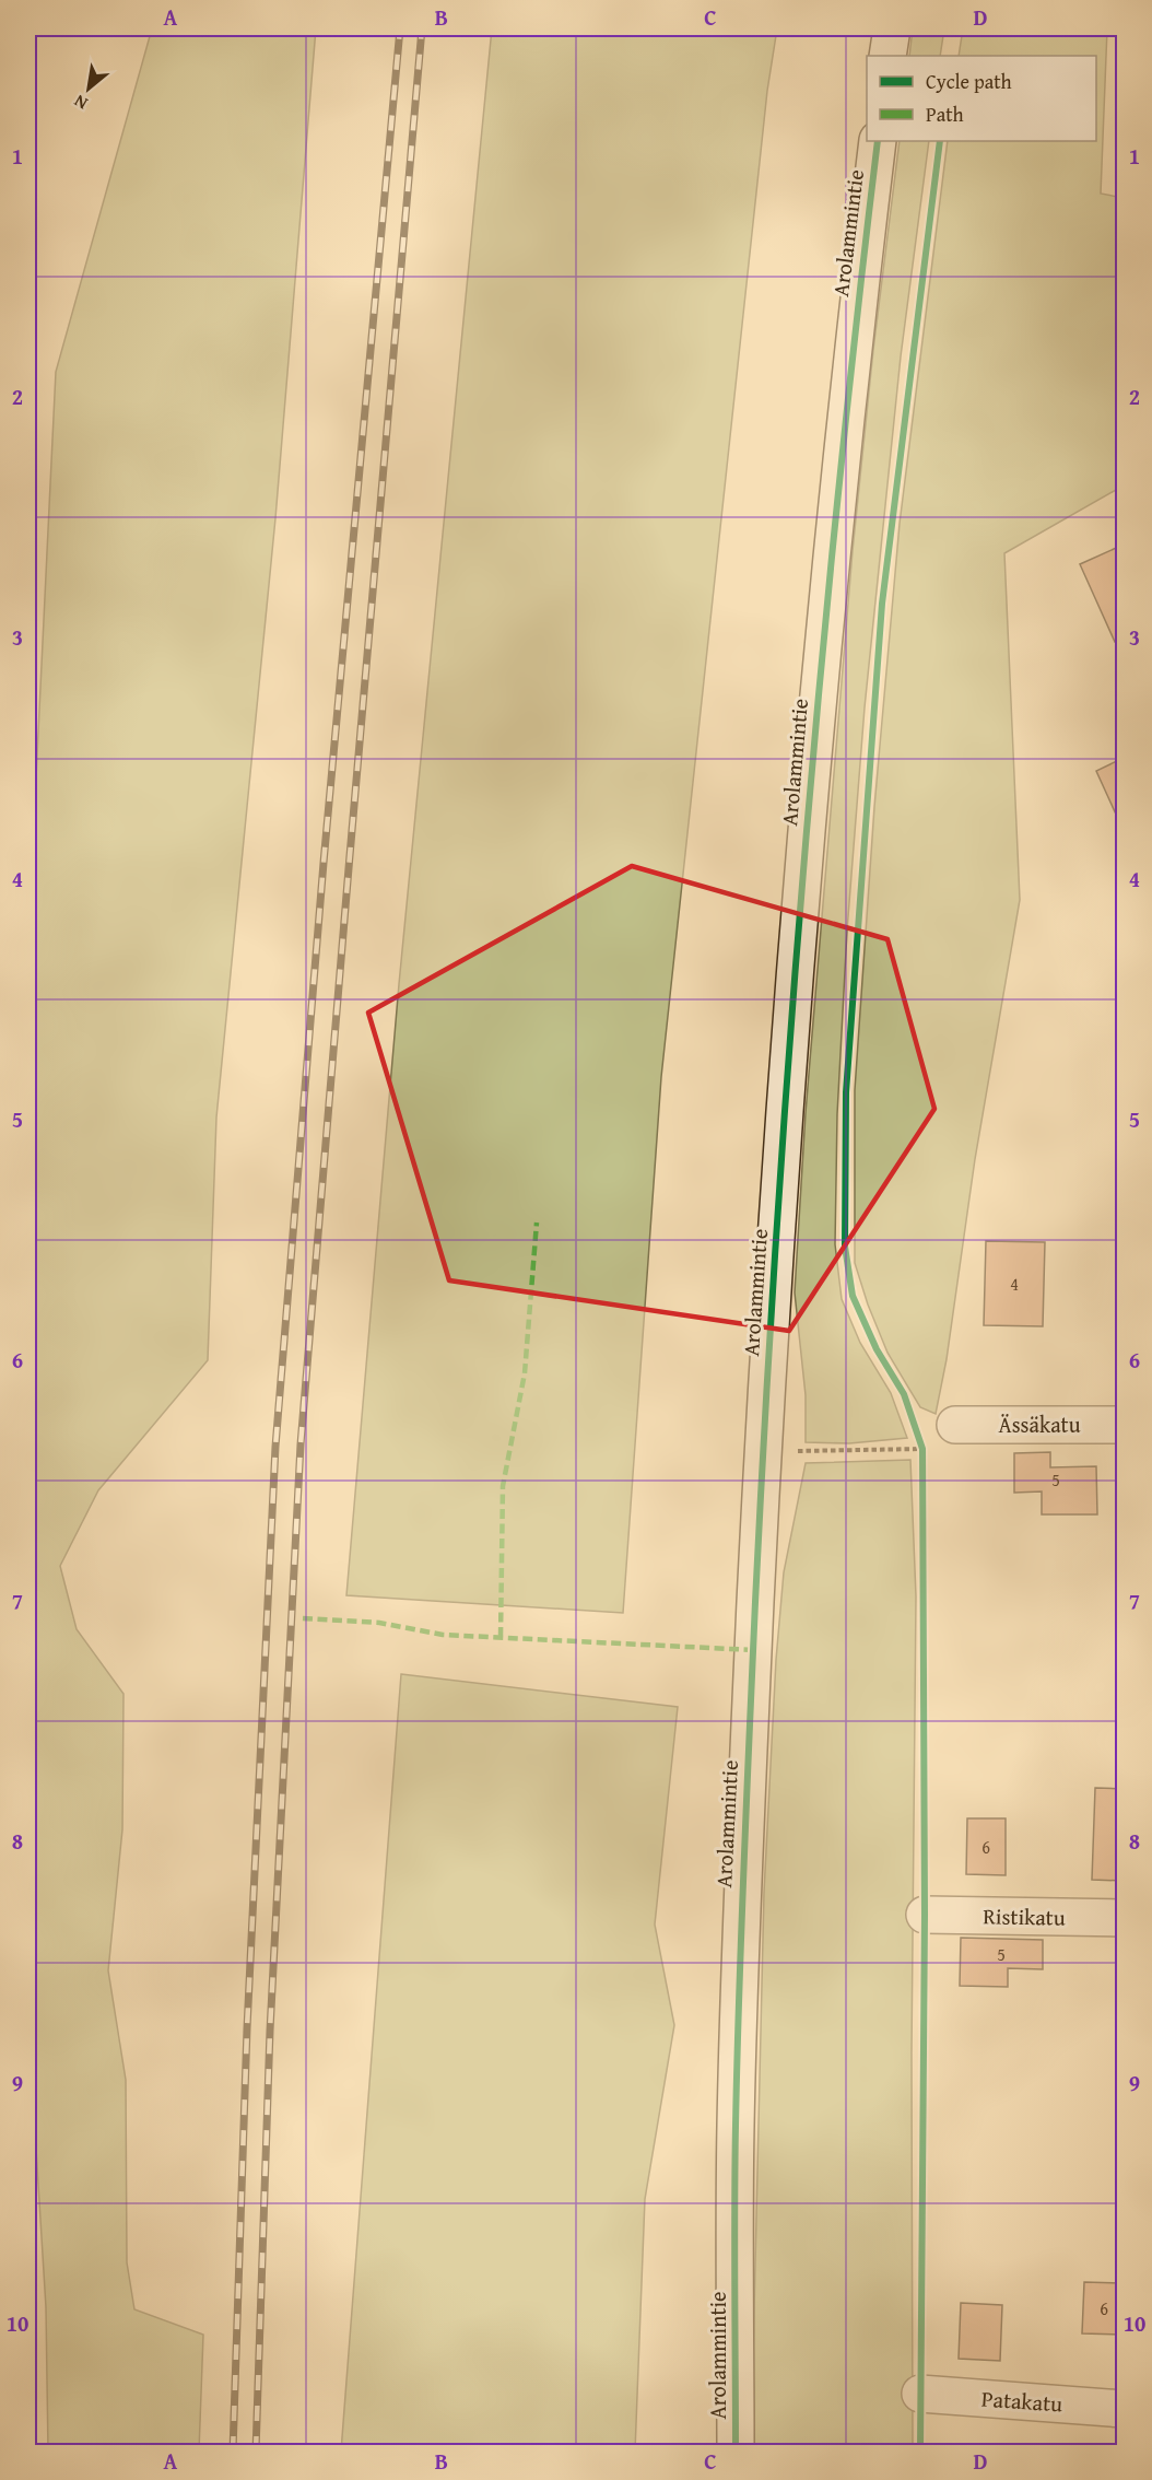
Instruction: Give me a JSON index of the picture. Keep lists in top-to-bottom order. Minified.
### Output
{"streets":{"street":["Arolammintie","Ässäkatu","Ristikatu","Patakatu"]},"house_numbers":["4","5","6","5","6"],"legend":["Cycle path","Path"],"north":"bottom left","grid":{"columns":["A","B","C","D"],"rows":["1","2","3","4","5","6","7","8","9","10"]}}
